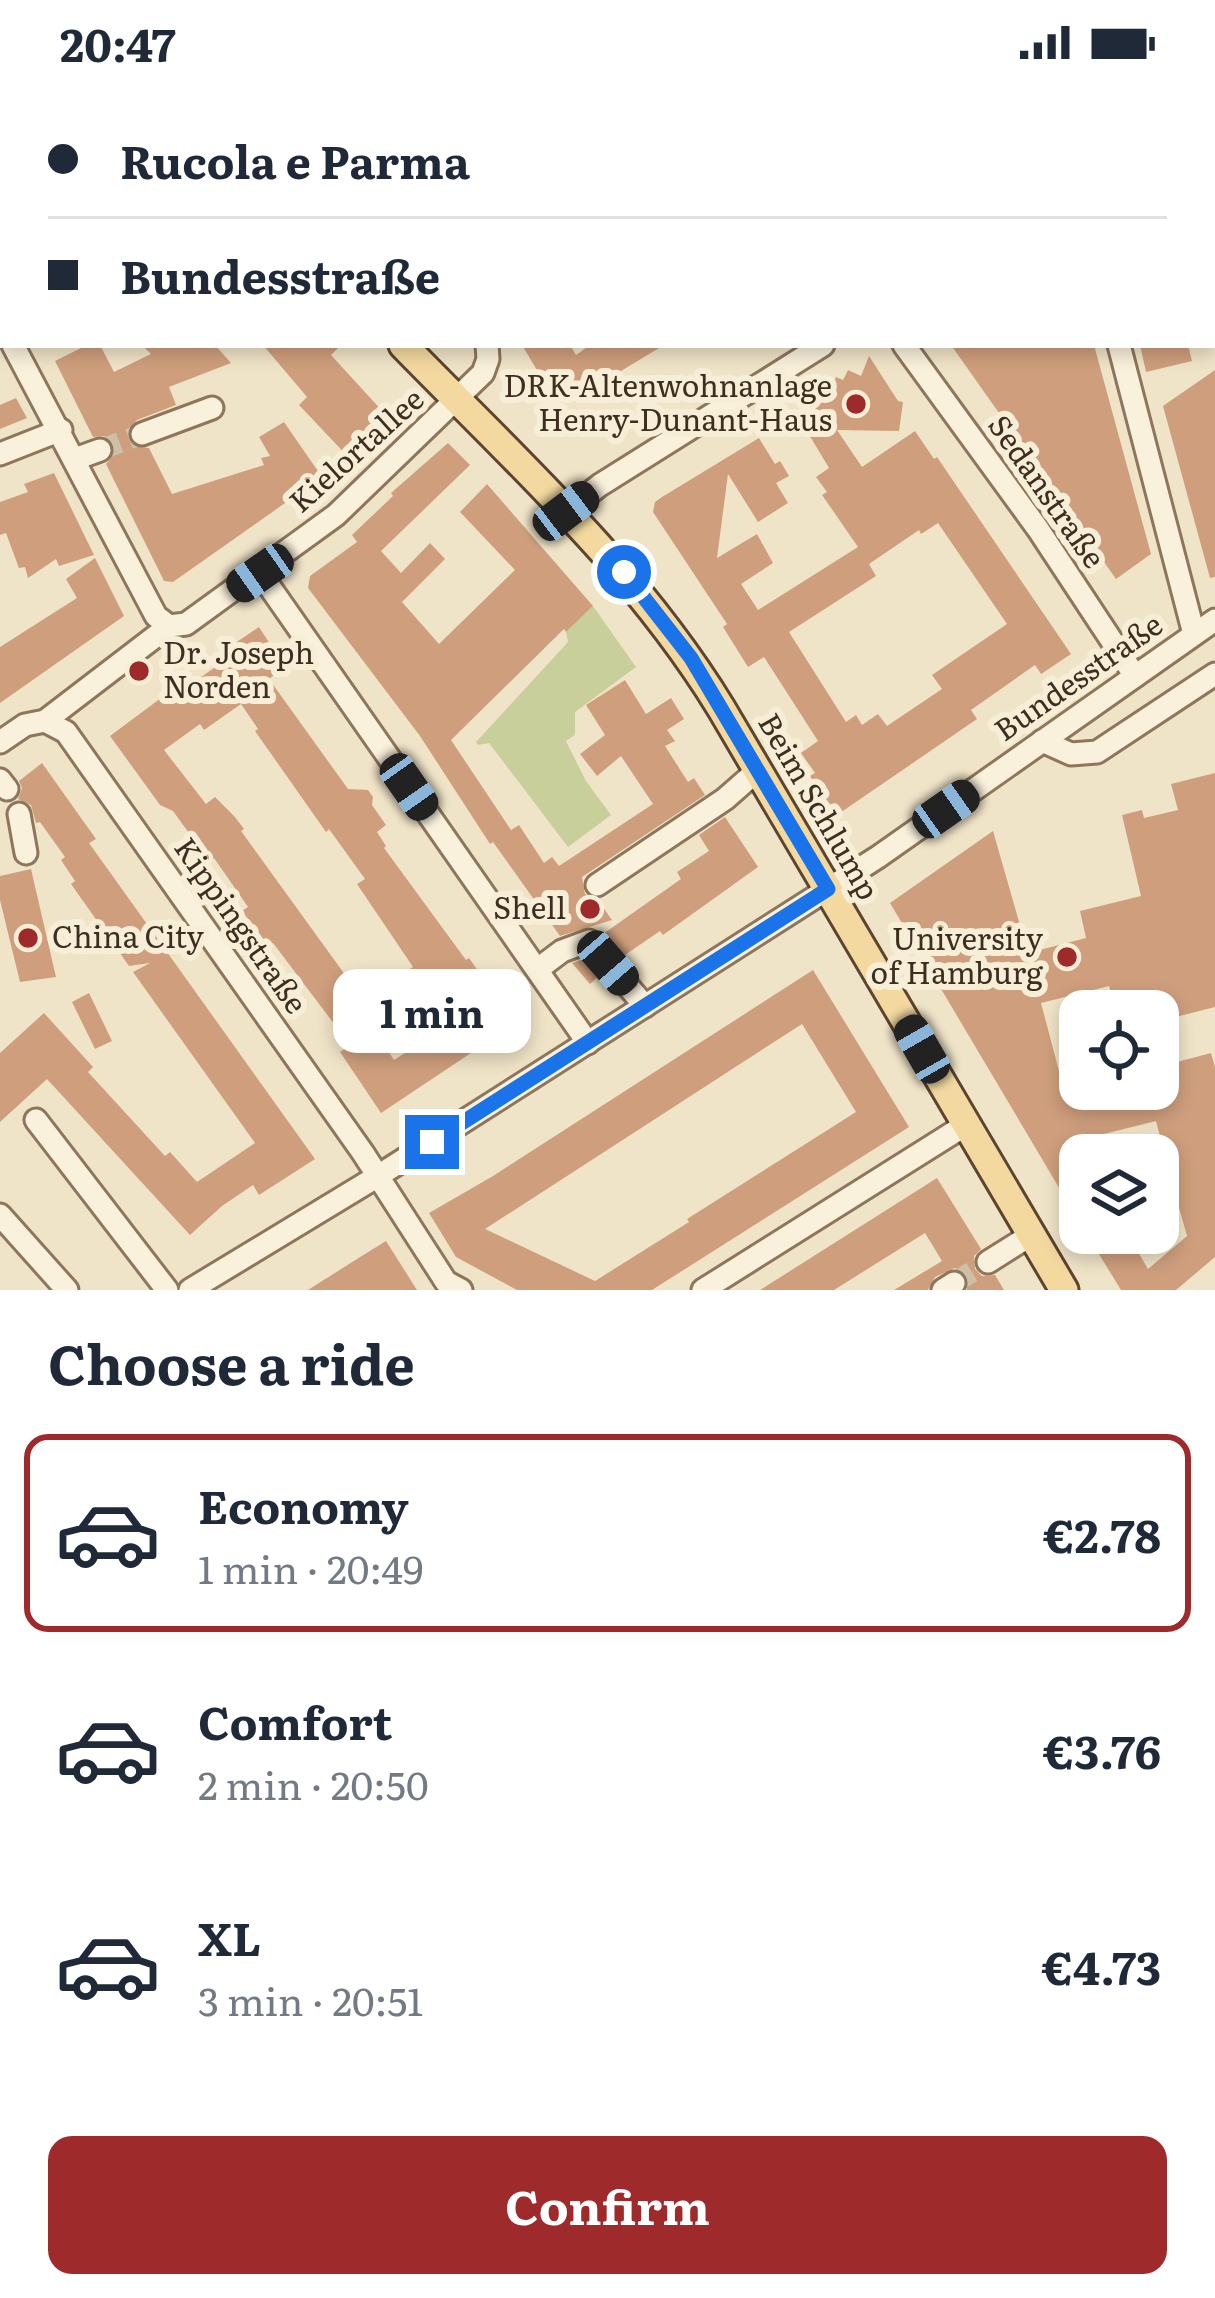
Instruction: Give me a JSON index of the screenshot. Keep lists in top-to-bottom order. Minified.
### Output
{"streets":{"main road":["Beim Schlump"],"street":["Kielortallee","Sedanstraße","Bundesstraße","Kippingstraße"]},"crossings":[["Kielortallee","Beim Schlump"],["Kielortallee","Kippingstraße"],["Sedanstraße","Bundesstraße"],["Bundesstraße","Beim Schlump"],["Bundesstraße","Kippingstraße"]],"places":["DRK-Altenwohnanlage Henry-Dunant-Haus","Dr. Joseph Norden","Shell","China City","University of Hamburg"],"page":{"status":"20:47","banner":["Rucola e Parma","Bundesstraße"],"bubble":"1 min","heading":"Choose a ride","list":[{"name":"Economy","note":"1 min · 20:49","value":"€2.78"},{"name":"Comfort","note":"2 min · 20:50","value":"€3.76"},{"name":"XL","note":"3 min · 20:51","value":"€4.73"}],"buttons":"Confirm"}}
